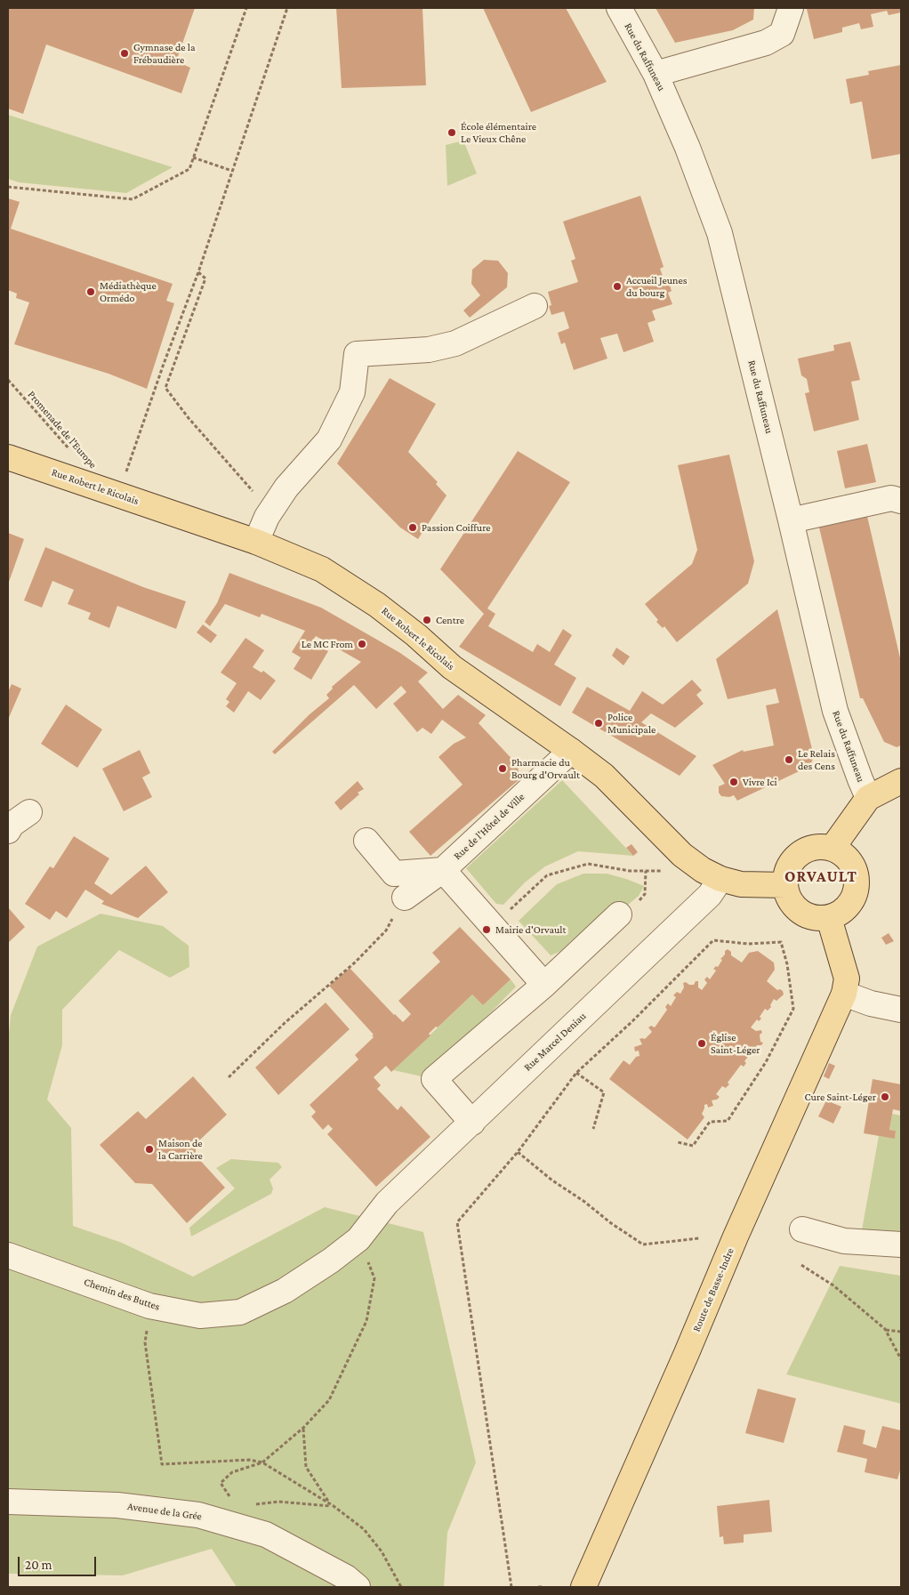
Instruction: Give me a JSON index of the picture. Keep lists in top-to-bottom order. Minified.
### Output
{"streets":{"main road":["Rue Robert le Ricolais","Route de Basse-Indre"],"street":["Rue du Raffuneau","Rue de l'Hôtel de Ville","Rue Marcel Deniau","Chemin des Buttes","Avenue de la Grée"],"path":["Promenade de l'Europe"]},"crossings":[["Rue Robert le Ricolais","Rue de l'Hôtel de Ville"],["Rue Robert le Ricolais","Rue Marcel Deniau"],["Rue Marcel Deniau","Chemin des Buttes"]],"districts":["ORVAULT"],"places":["Gymnase de la Frébaudière","École élémentaire Le Vieux Chêne","Accueil Jeunes du bourg","Médiathèque Ormédo","Passion Coiffure","Centre","Le MC From","Police Municipale","Le Relais des Cens","Pharmacie du Bourg d'Orvault","Vivre Ici","Mairie d'Orvault","Église Saint-Léger","Cure Saint-Léger","Maison de la Carrière"],"scale_bar":"20 m"}
